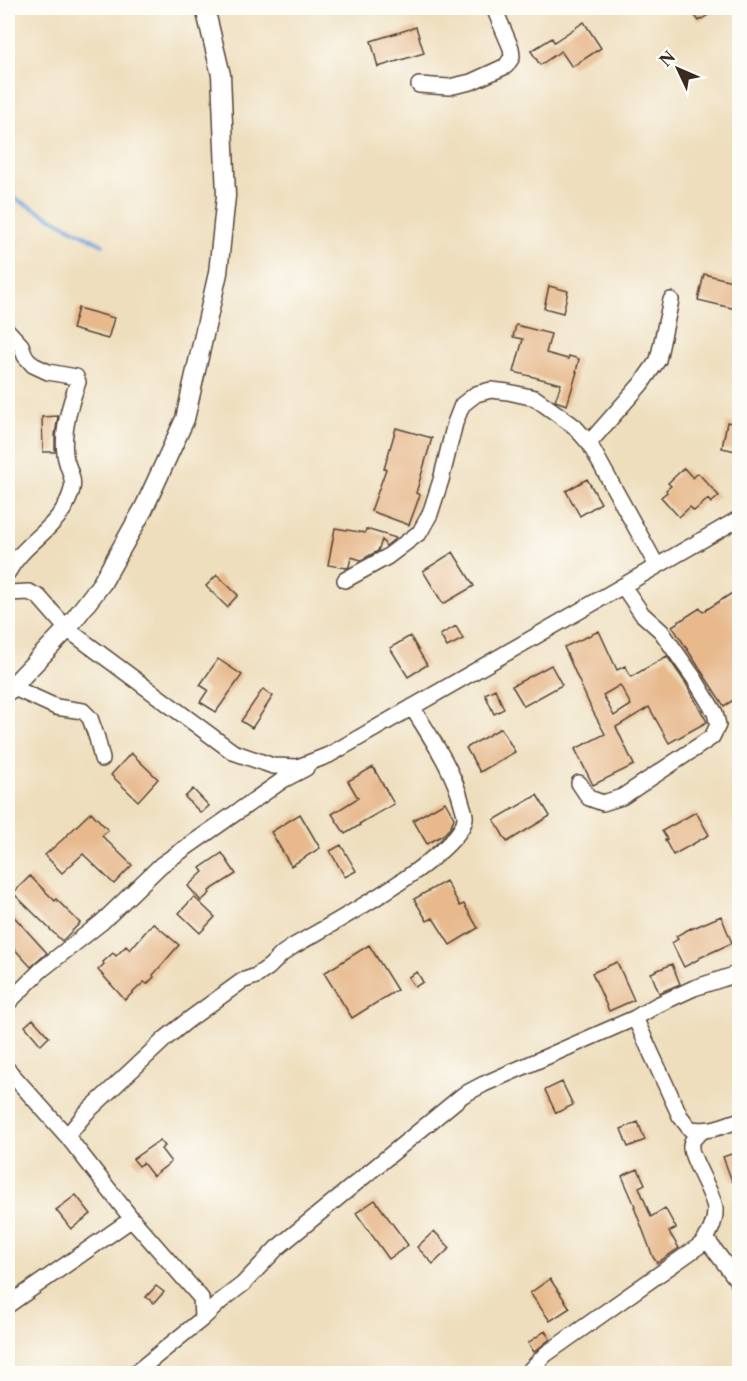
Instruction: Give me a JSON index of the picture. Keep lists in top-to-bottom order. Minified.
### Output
{"north":"top left"}
